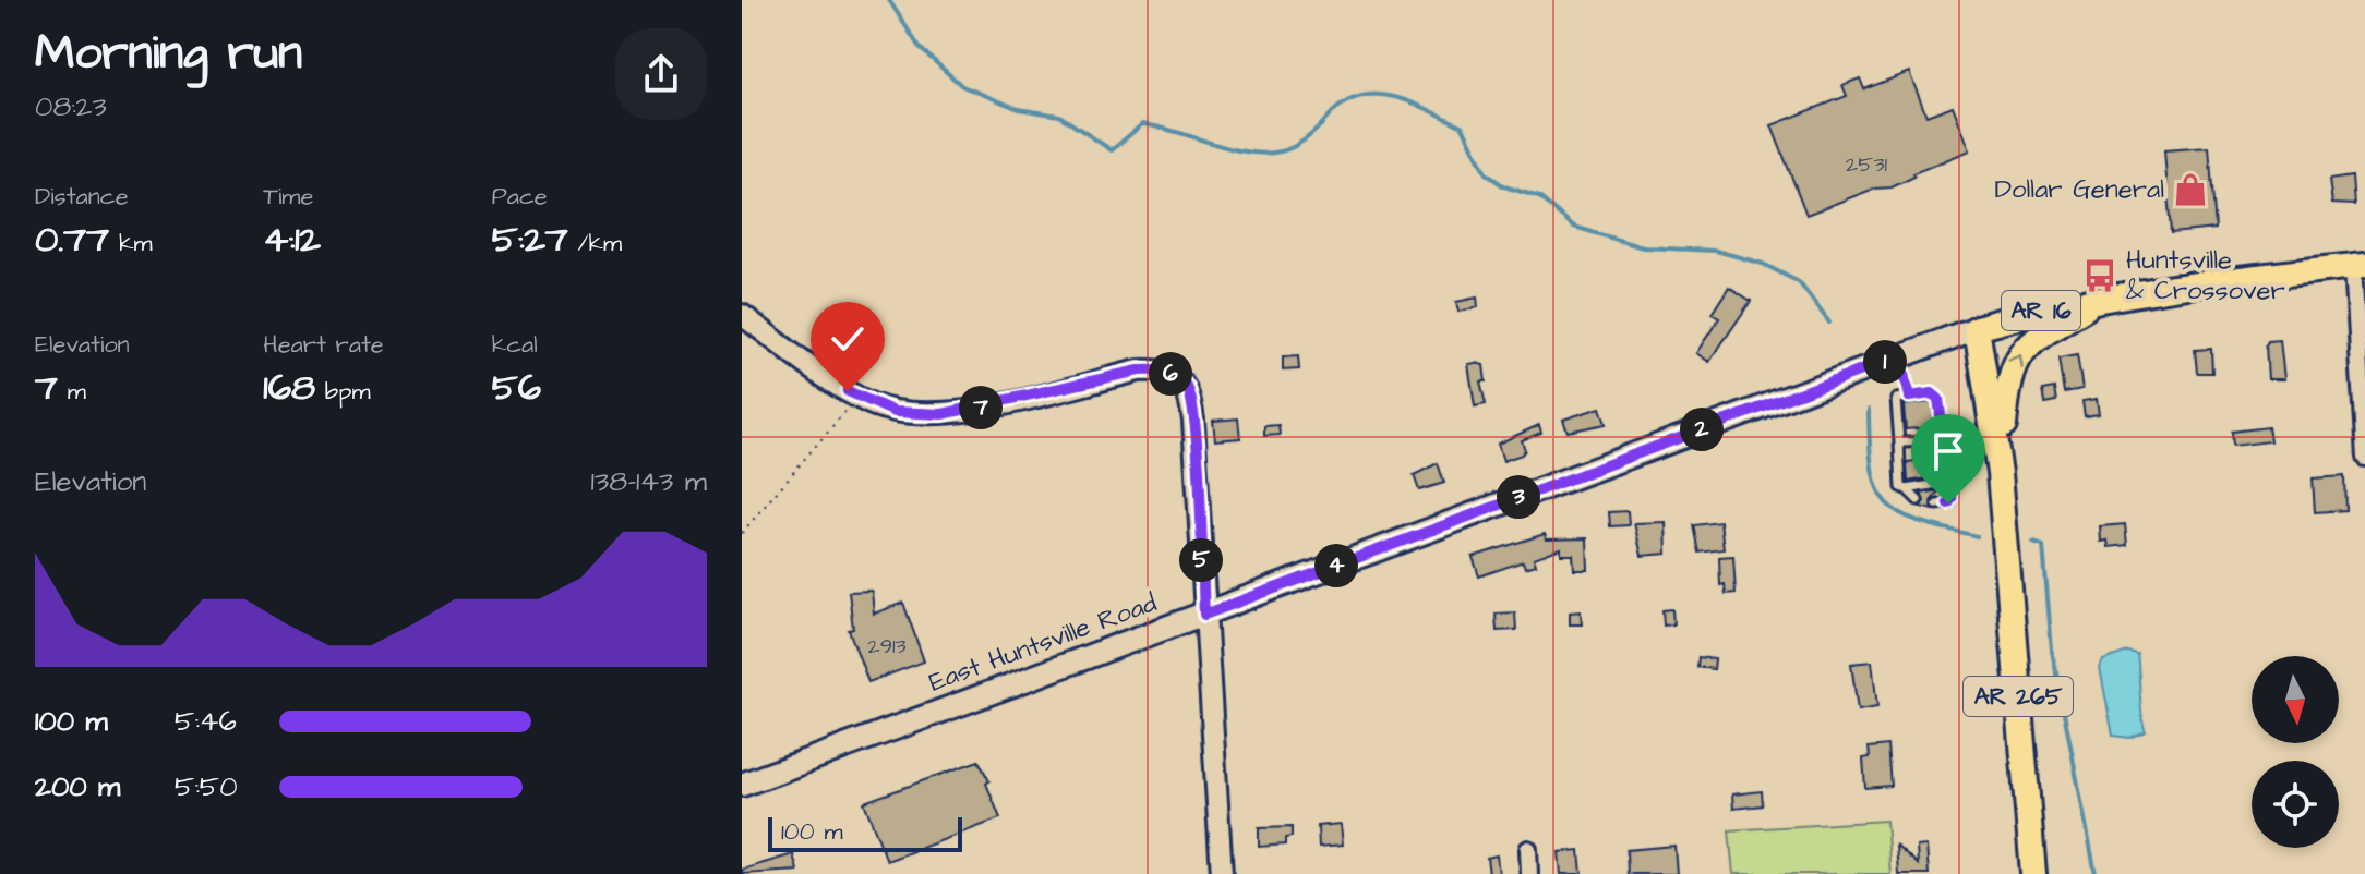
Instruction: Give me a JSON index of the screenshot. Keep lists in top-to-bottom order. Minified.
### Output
{"streets":{"main road":["AR 16","East Huntsville Road","AR 265"]},"crossings":[["East Huntsville Road","AR 265"]],"places":{"shop":["Dollar General"],"bus stop":["Huntsville & Crossover"]},"house_numbers":["2531","2913"],"scale_bar":"100 m","north":"bottom","page":{"heading":["Morning run","08:23"],"stats":[["Distance","0.77 km"],["Time","4:12"],["Pace","5:27 /km"],["Elevation","7 m"],["Heart rate","168 bpm"],["kcal","56"]],"pins":["1","6","7","2","3","5","4"],"chart":["Elevation","138–143 m"],"list":[{"name":"100 m","note":"5:46"},{"name":"200 m","note":"5:50"}],"scale":"100 m"}}
